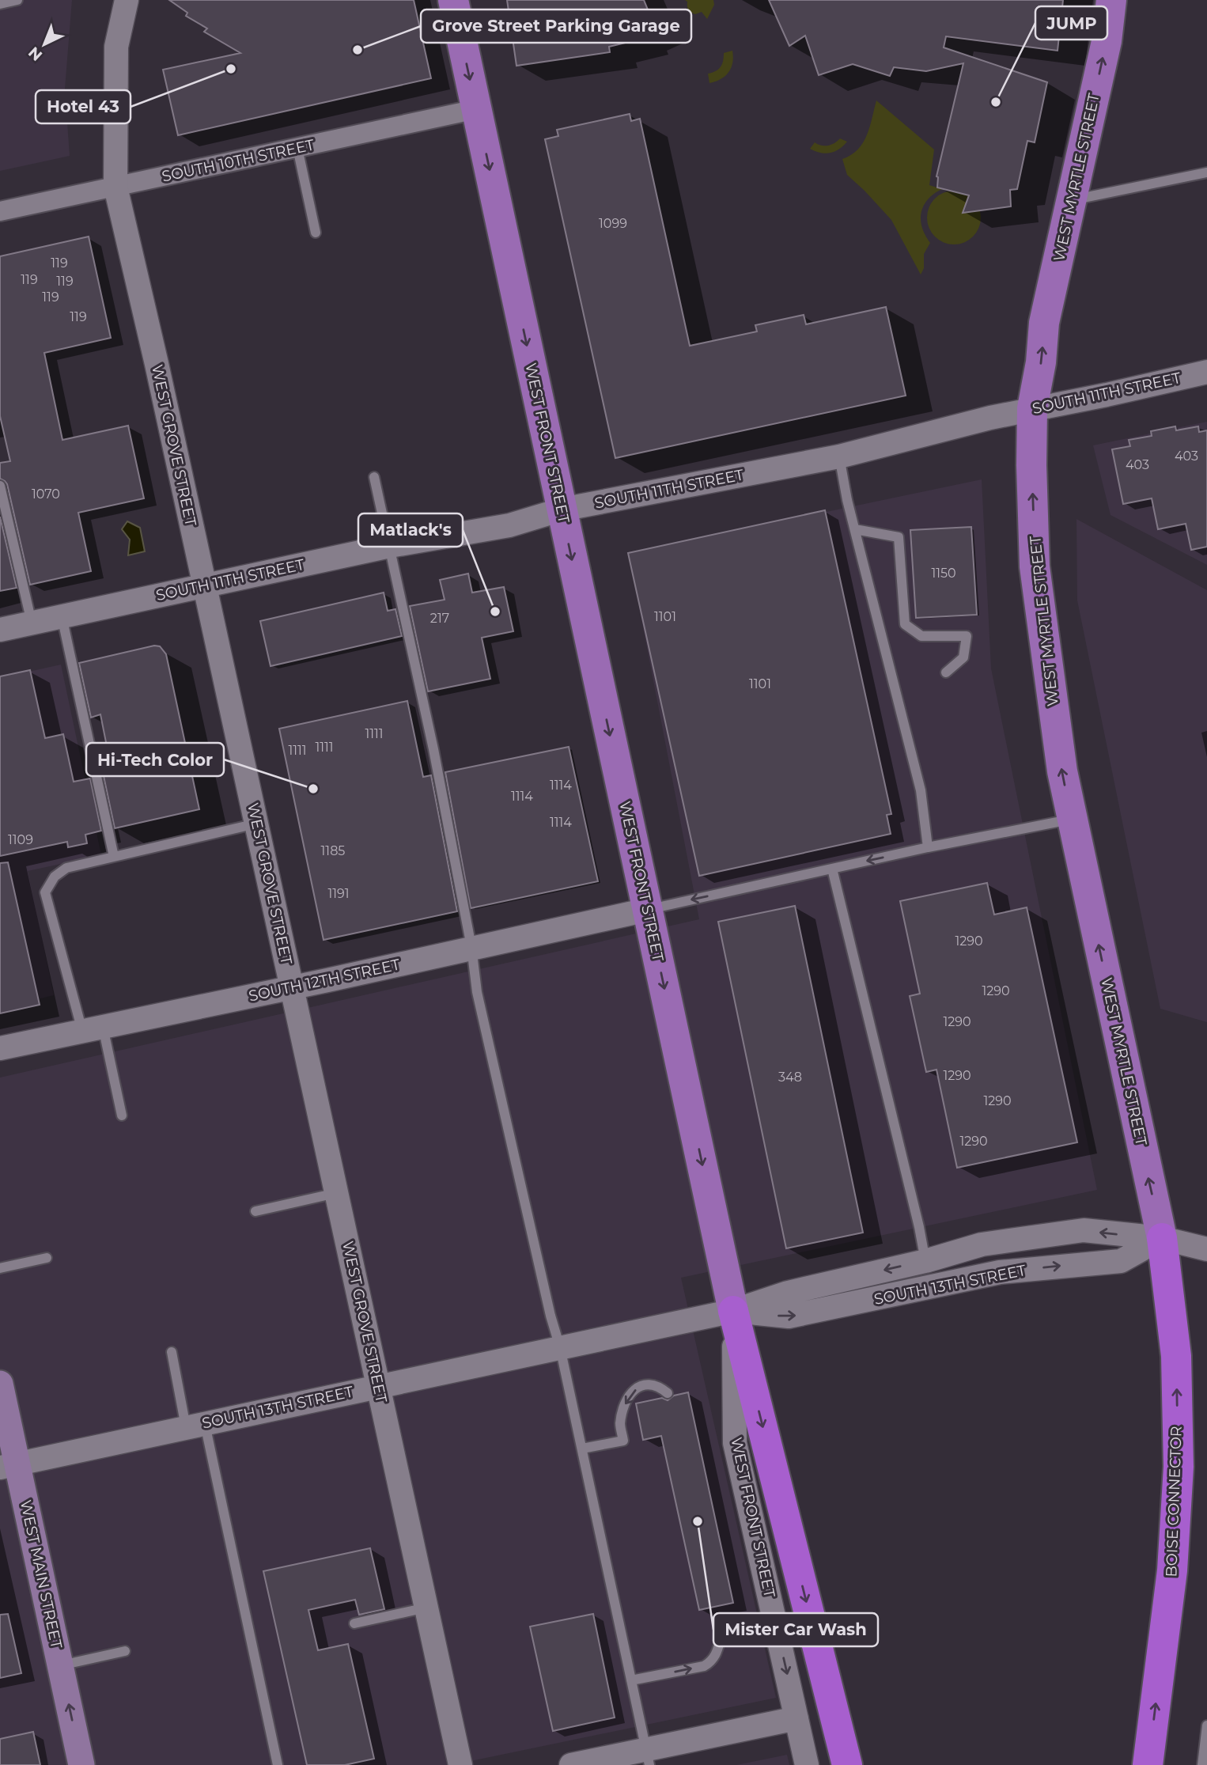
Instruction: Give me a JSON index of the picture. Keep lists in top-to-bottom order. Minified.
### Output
{"streets":{"highway":["BOISE CONNECTOR"],"main road":["WEST MYRTLE STREET","WEST FRONT STREET","WEST MAIN STREET"],"street":["SOUTH 10TH STREET","SOUTH 11TH STREET","WEST GROVE STREET","SOUTH 12TH STREET","SOUTH 13TH STREET"]},"crossings":[["SOUTH 10TH STREET","WEST FRONT STREET"],["SOUTH 10TH STREET","WEST GROVE STREET"],["WEST MYRTLE STREET","SOUTH 11TH STREET"],["WEST MYRTLE STREET","SOUTH 13TH STREET"],["WEST MYRTLE STREET","BOISE CONNECTOR"],["SOUTH 11TH STREET","WEST FRONT STREET"],["SOUTH 11TH STREET","WEST GROVE STREET"],["WEST FRONT STREET","SOUTH 12TH STREET"],["WEST FRONT STREET","SOUTH 13TH STREET"],["WEST GROVE STREET","SOUTH 12TH STREET"],["WEST GROVE STREET","SOUTH 13TH STREET"],["SOUTH 13TH STREET","BOISE CONNECTOR"],["SOUTH 13TH STREET","WEST MAIN STREET"]],"one_way":["WEST MYRTLE STREET","WEST FRONT STREET","BOISE CONNECTOR"],"places":["Grove Street Parking Garage","Hotel 43","JUMP","Matlack's","Hi-Tech Color","Mister Car Wash"],"house_numbers":["1099","119","119","119","119","119","403","403","1070","1150","1101","217","1101","1111","1111","1111","1114","1114","1114","1109","1185","1191","1290","1290","1290","1290","348","1290","1290"],"north":"bottom left"}
